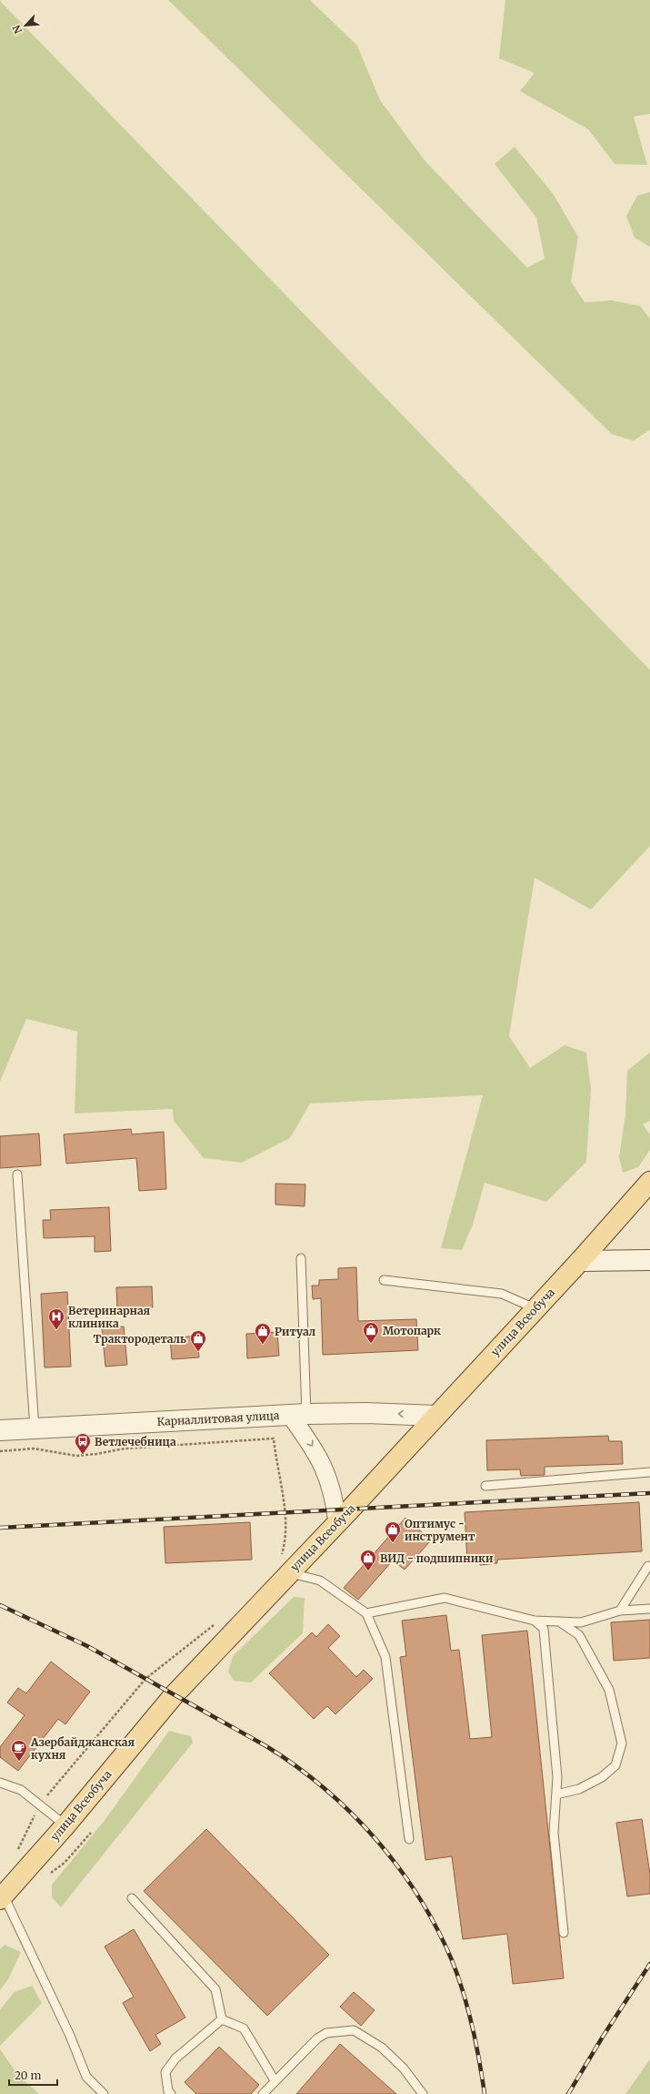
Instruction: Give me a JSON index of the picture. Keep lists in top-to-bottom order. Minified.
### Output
{"streets":{"main road":["улица Всеобуча"],"street":["Карналлитовая улица"]},"crossings":[["улица Всеобуча","Карналлитовая улица"]],"places":{"hospital":["Ветеринарная клиника"],"shop":["Мотопарк","Ритуал","Трактородеталь","Оптимус - инструмент","ВИД - подшипники"],"bus stop":["Ветлечебница"],"cafe":["Азербайджанская кухня"]},"scale_bar":"20 m","north":"bottom left"}
